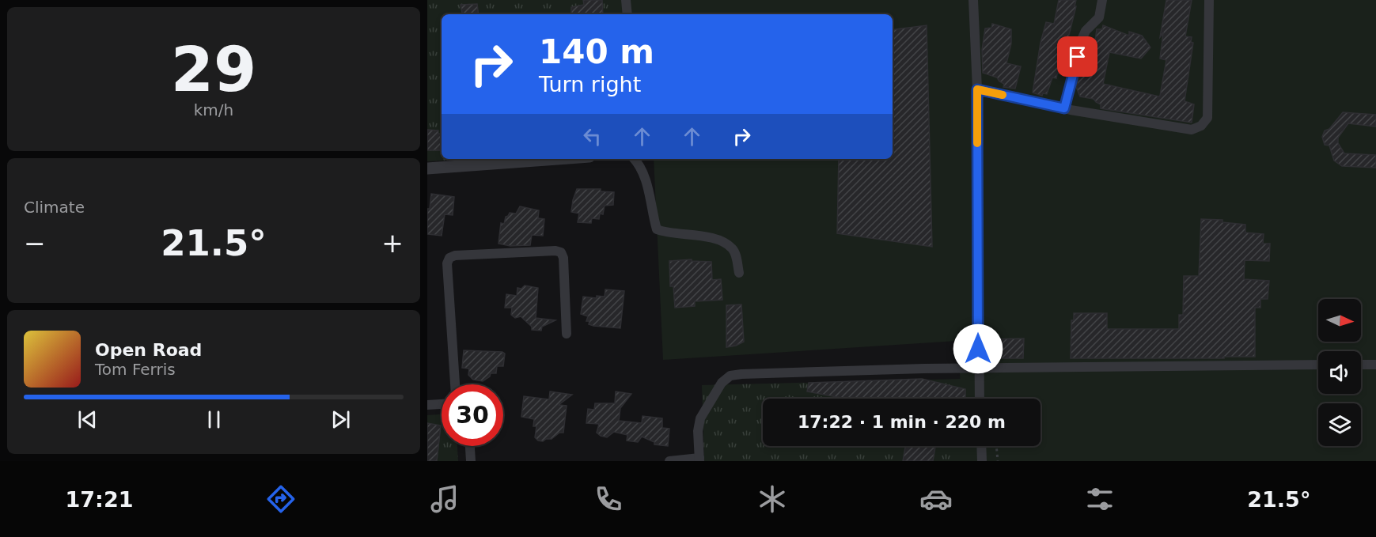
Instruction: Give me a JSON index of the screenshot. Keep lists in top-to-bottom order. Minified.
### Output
{"north":"right","page":{"tile":[["29","km/h"],"Climate"],"turn":["140 m","Turn right"],"heat":["−","21.5°","+"],"song":["Open Road","Tom Ferris"],"limit":"30","trip":"17:22 · 1 min · 220 m","tabs":["17:21","21.5°"]}}
